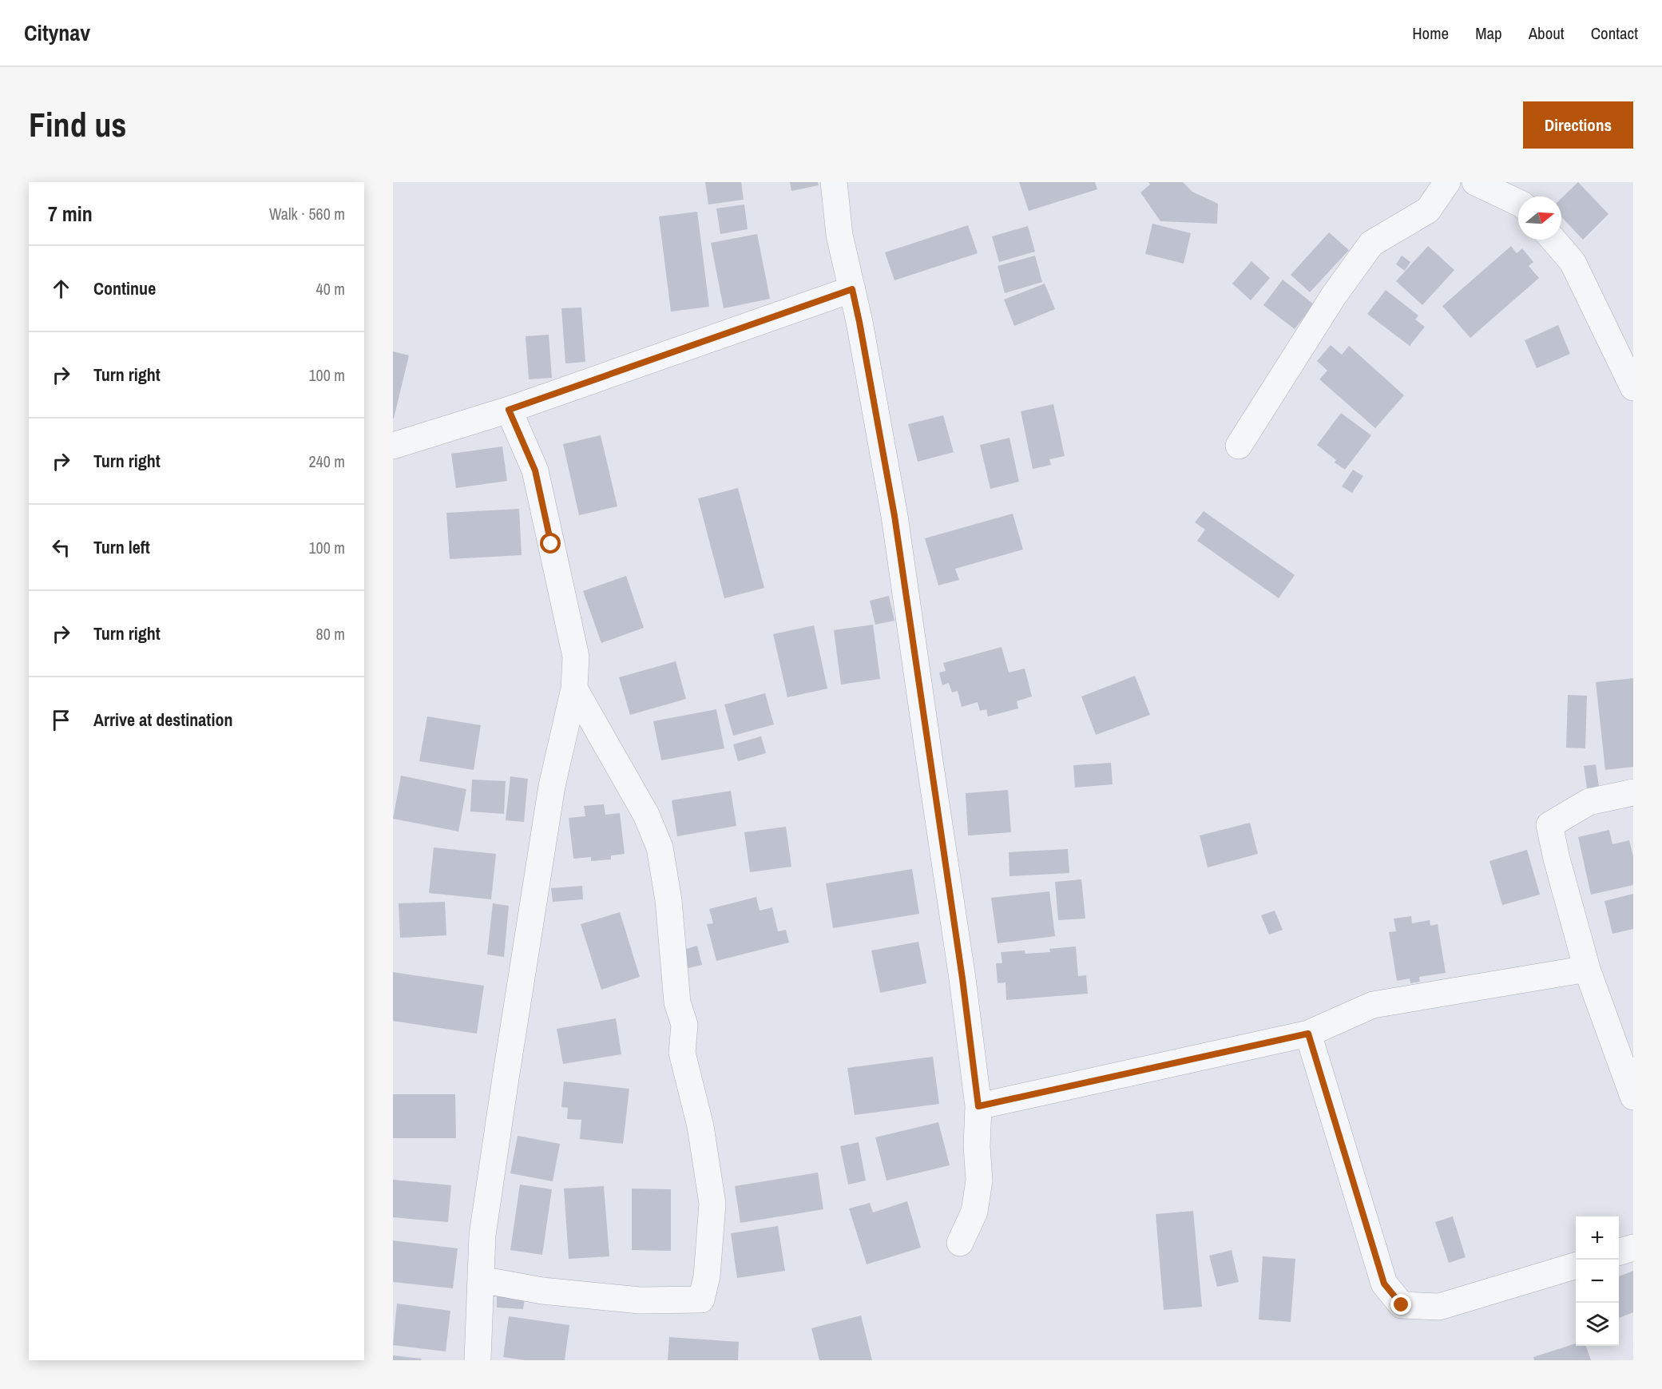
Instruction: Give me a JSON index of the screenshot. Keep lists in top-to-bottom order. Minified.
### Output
{"north":"right","page":{"header":"Citynav","nav":["Home","Map","About","Contact"],"buttons":"Directions","title":"Find us","heading":["7 min","Walk · 560 m"],"list":[["Continue","40 m"],["Turn right","100 m"],["Turn right","240 m"],["Turn left","100 m"],["Turn right","80 m"],"Arrive at destination"],"map_buttons":["+","−"]}}
